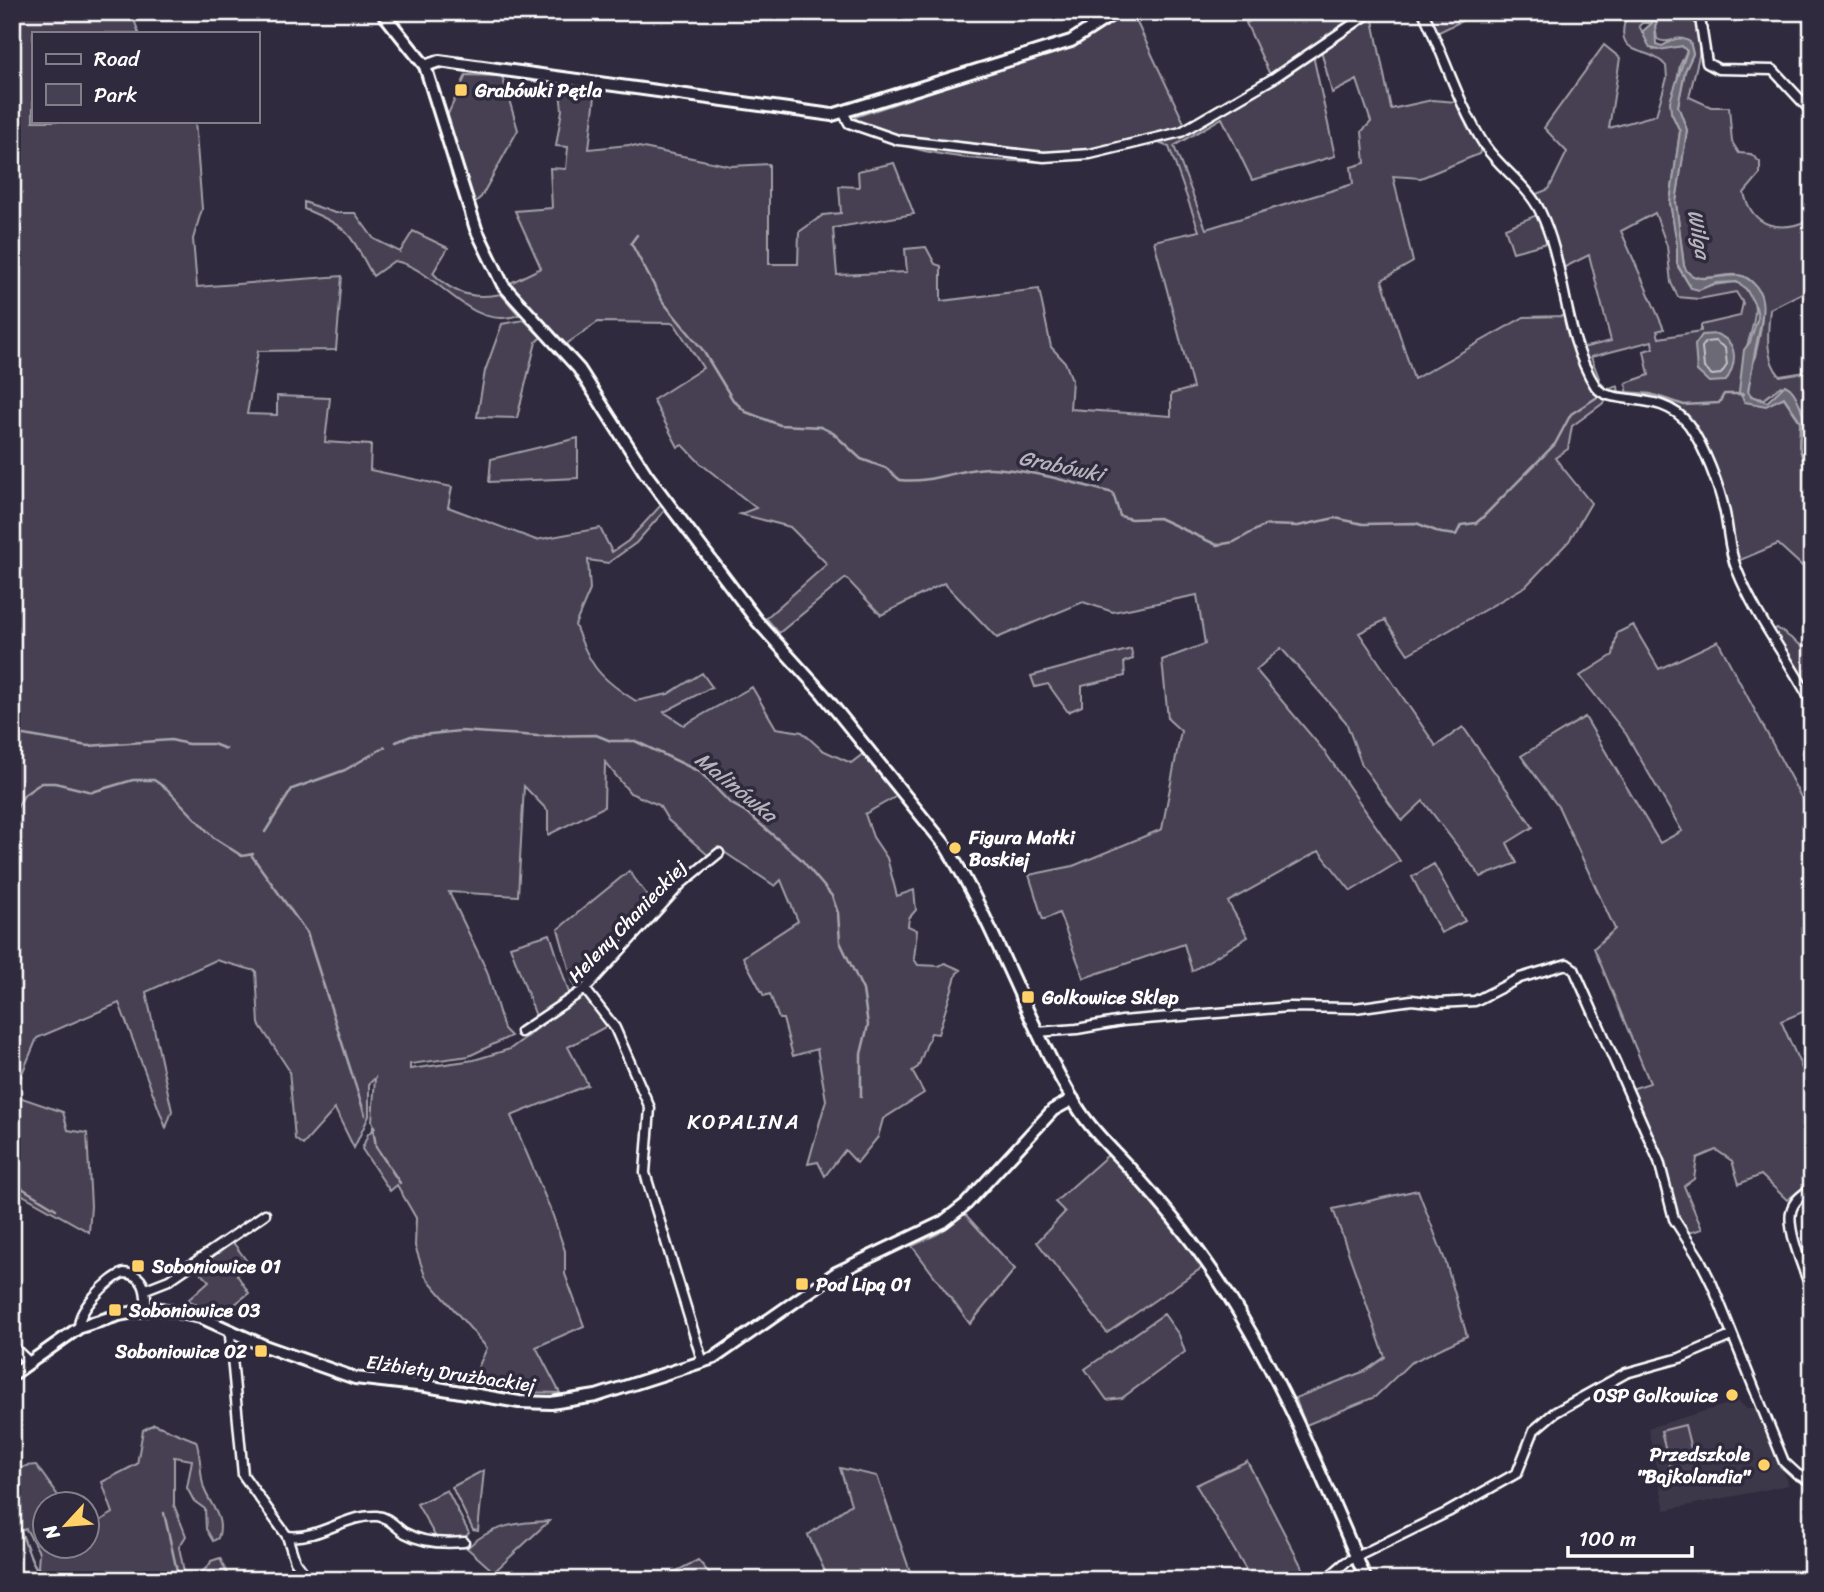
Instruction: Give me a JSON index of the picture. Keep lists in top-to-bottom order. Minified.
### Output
{"streets":{"street":["Heleny Chanieckiej","Elżbiety Drużbackiej"]},"districts":["KOPALINA"],"water":["Wilga","Grabówki","Malinówka"],"places":{"transit":["Grabówki Pętla","Golkowice Sklep","Soboniowice 01","Pod Lipą 01","Soboniowice 03","Soboniowice 02"],"other":["Figura Matki Boskiej","OSP Golkowice","Przedszkole \"Bajkolandia\""]},"legend":["Road","Park"],"scale_bar":"100 m","north":"bottom left"}
